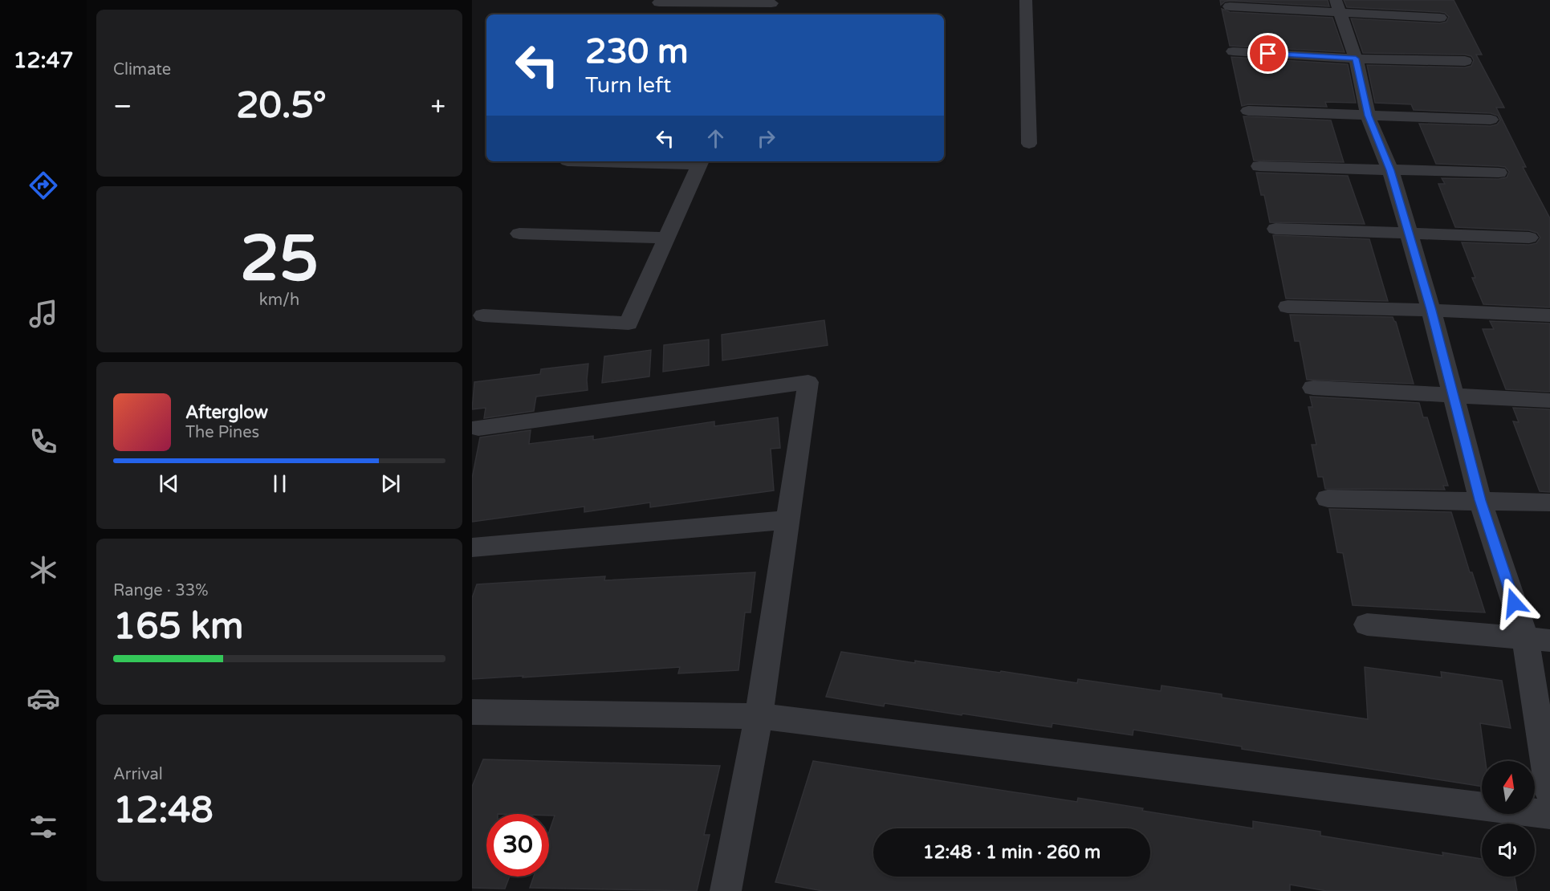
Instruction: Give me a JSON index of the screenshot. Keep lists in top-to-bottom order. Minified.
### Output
{"north":"top","page":{"tabs":"12:47","tile":["Climate",["25","km/h"],["Range · 33%","165 km"],["Arrival","12:48"]],"turn":["230 m","Turn left"],"heat":["−","20.5°","+"],"song":["Afterglow","The Pines"],"limit":"30","trip":"12:48 · 1 min · 260 m"}}
